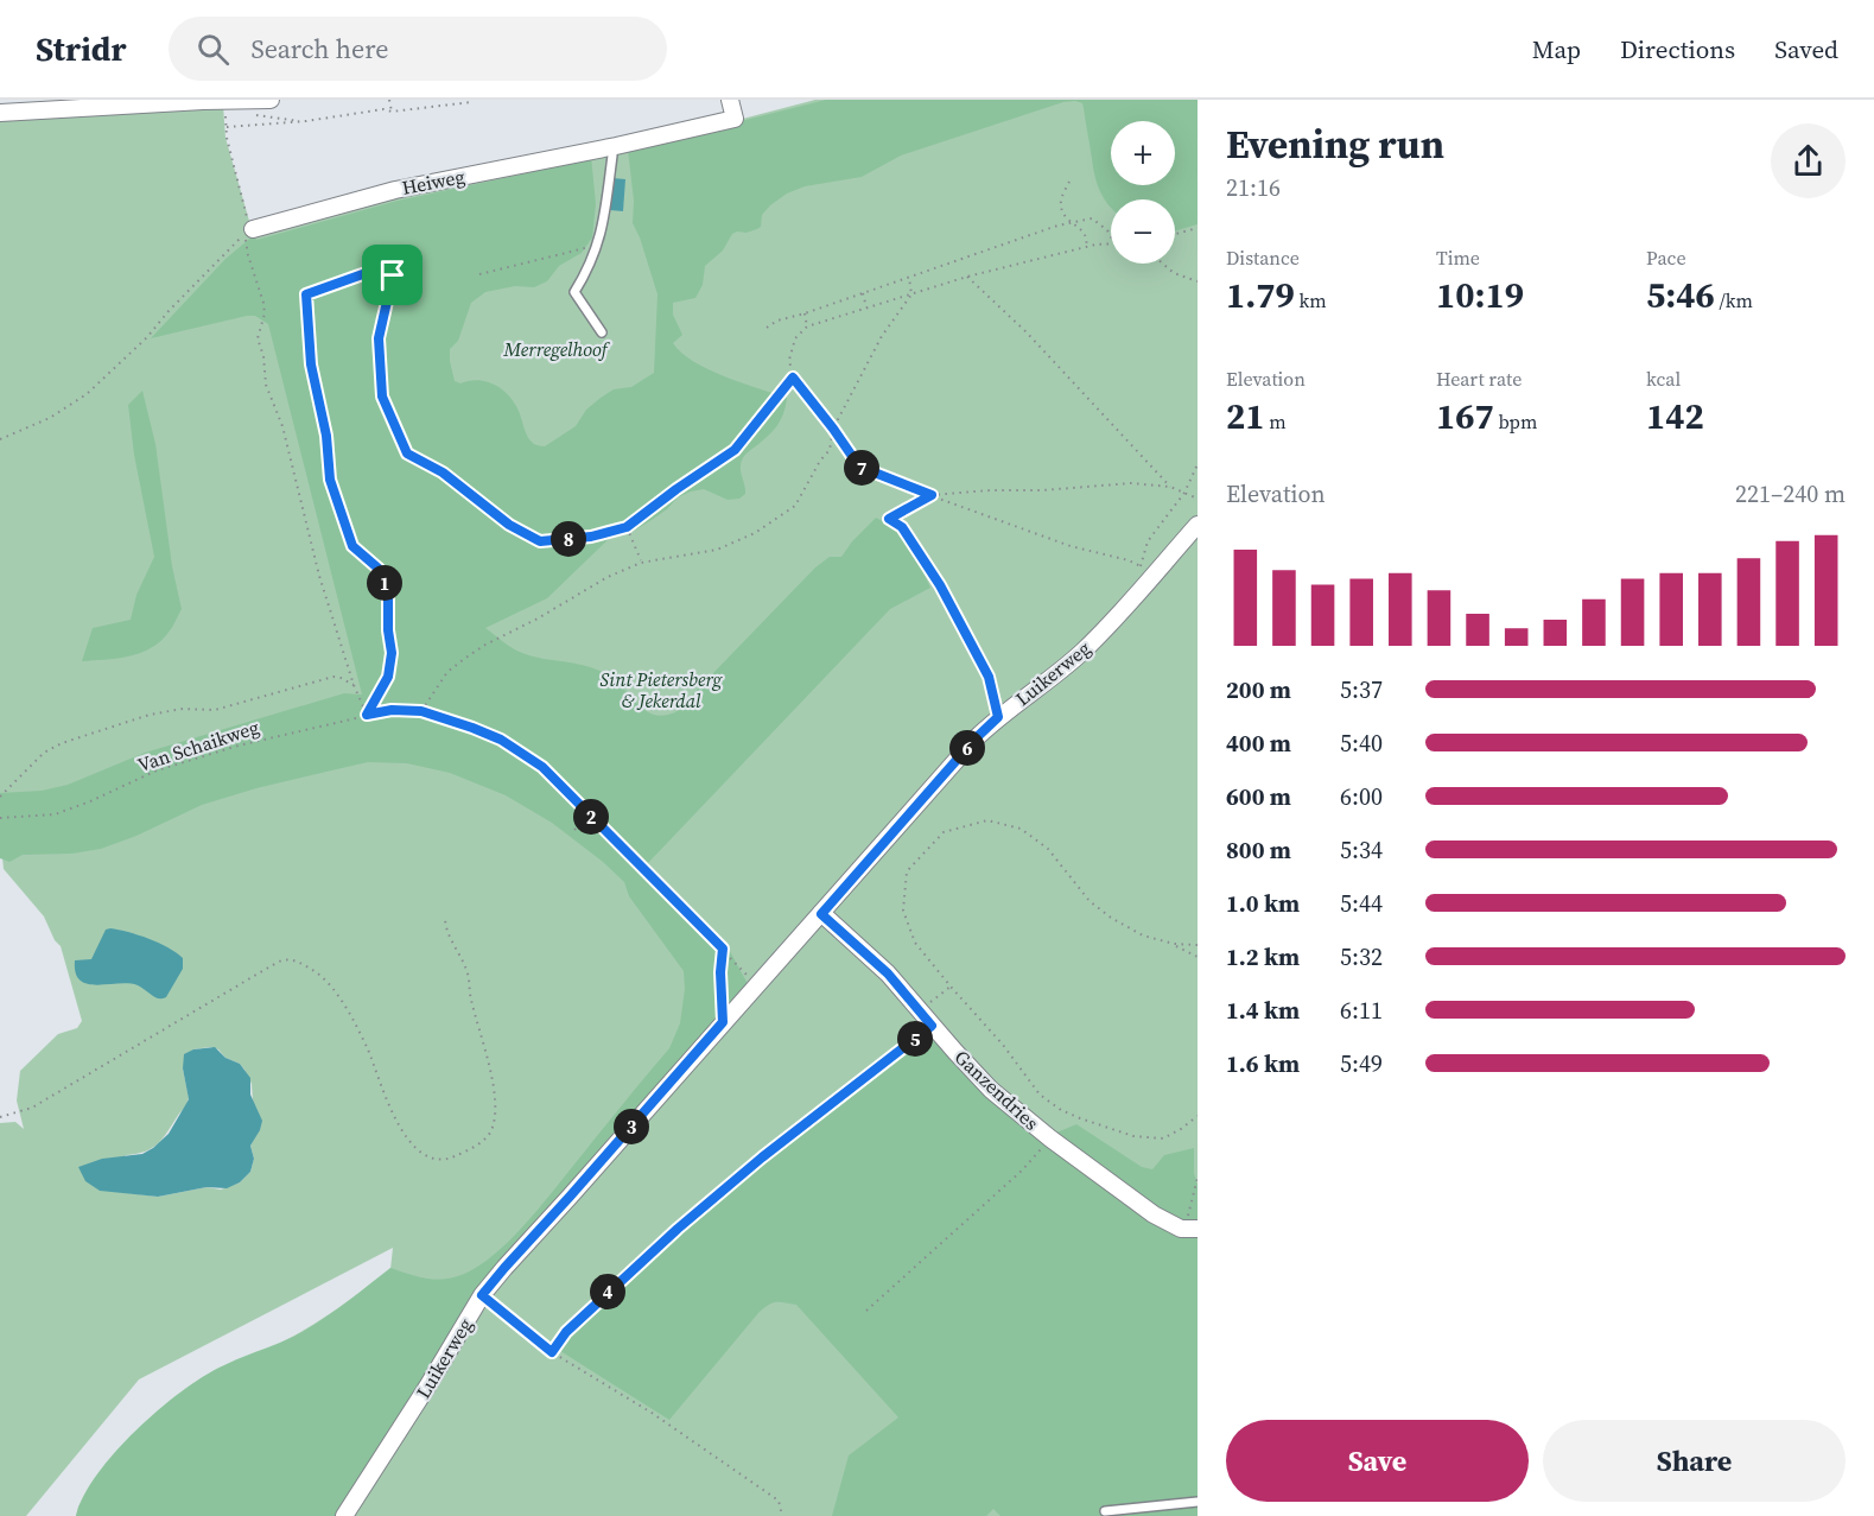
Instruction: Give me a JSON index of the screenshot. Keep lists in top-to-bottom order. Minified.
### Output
{"streets":{"street":["Heiweg","Luikerweg","Ganzendries"],"path":["Van Schaikweg"]},"crossings":[["Luikerweg","Van Schaikweg"],["Luikerweg","Ganzendries"]],"parks":["Merregelhoof","Sint Pietersberg & Jekerdal"],"page":{"header":"Stridr","search":"Search here","nav":["Map","Directions","Saved"],"heading":["Evening run","21:16"],"map_buttons":["+","−"],"stats":[["Distance","1.79 km"],["Time","10:19"],["Pace","5:46 /km"],["Elevation","21 m"],["Heart rate","167 bpm"],["kcal","142"]],"pins":["7","8","1","6","2","5","3","4"],"chart":["Elevation","221–240 m"],"list":[{"name":"200 m","note":"5:37"},{"name":"400 m","note":"5:40"},{"name":"600 m","note":"6:00"},{"name":"800 m","note":"5:34"},{"name":"1.0 km","note":"5:44"},{"name":"1.2 km","note":"5:32"},{"name":"1.4 km","note":"6:11"},{"name":"1.6 km","note":"5:49"}],"buttons":["Save","Share"]}}
